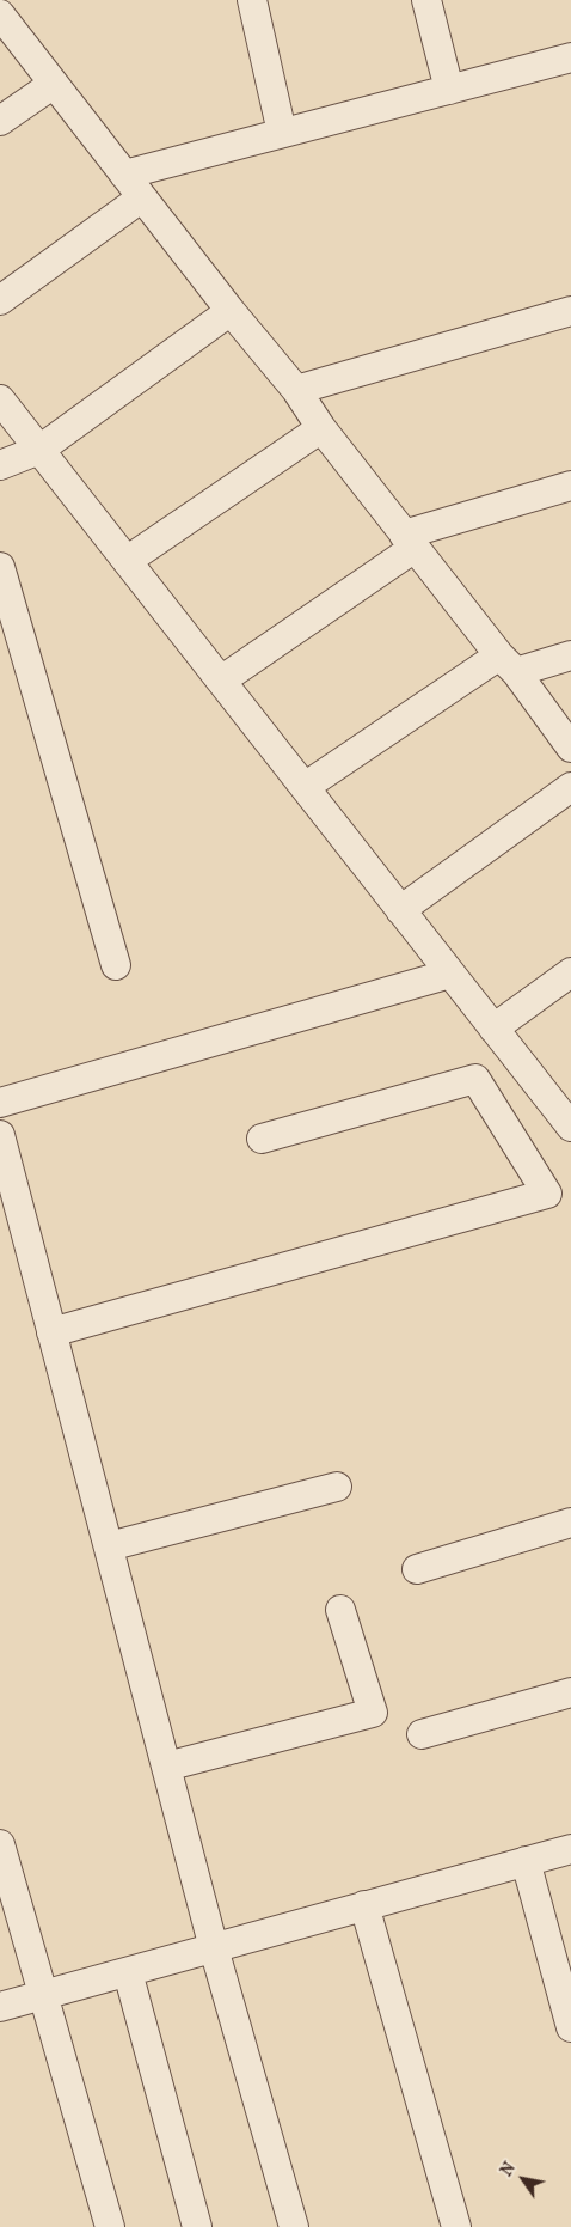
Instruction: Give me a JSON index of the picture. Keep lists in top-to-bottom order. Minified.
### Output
{"north":"top left"}
